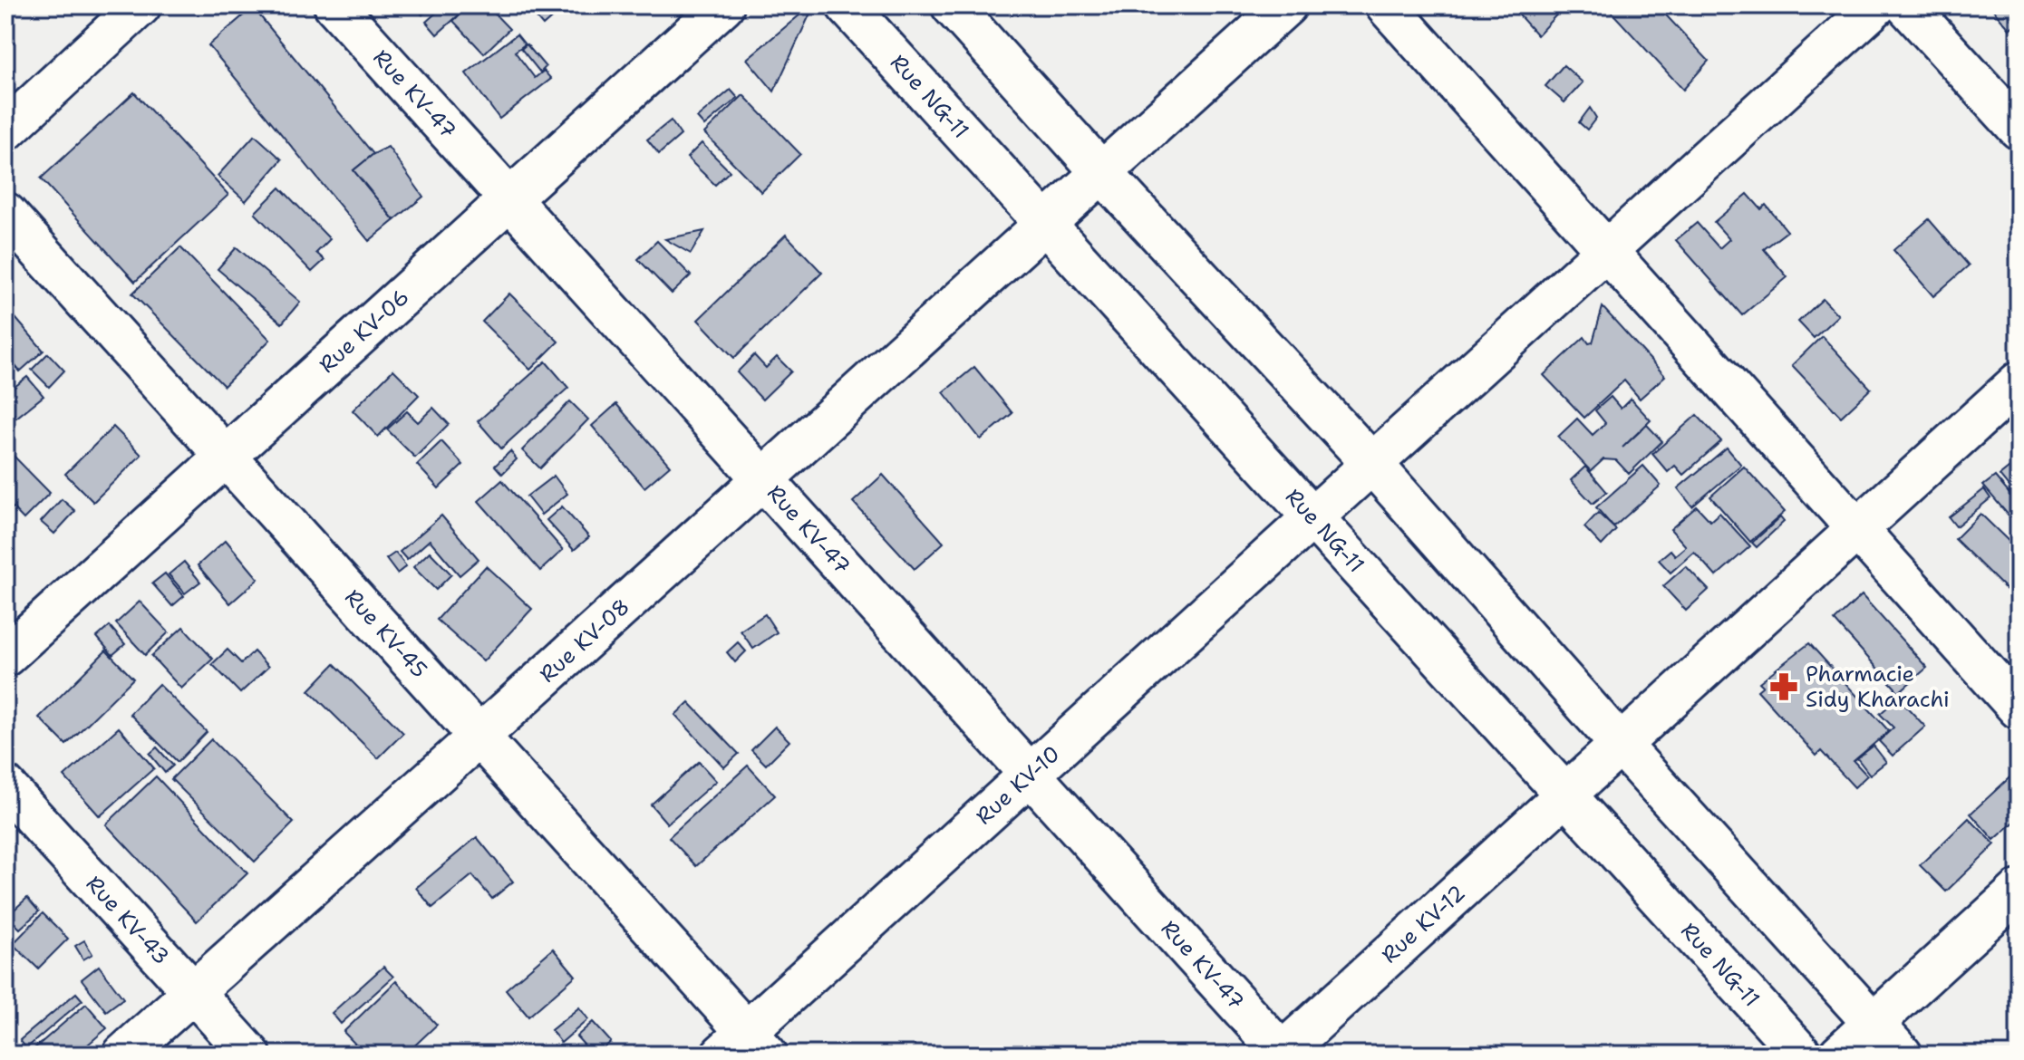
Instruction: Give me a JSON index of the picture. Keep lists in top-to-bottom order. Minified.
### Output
{"streets":{"street":["Rue KV-47","Rue NG-11","Rue KV-06","Rue KV-45","Rue KV-08","Rue KV-10","Rue KV-43","Rue KV-12"]},"crossings":[["Rue KV-47","Rue KV-06"],["Rue KV-47","Rue KV-08"],["Rue KV-47","Rue KV-10"],["Rue KV-47","Rue KV-12"],["Rue NG-11","Rue KV-08"],["Rue NG-11","Rue KV-10"],["Rue NG-11","Rue KV-12"],["Rue KV-06","Rue KV-45"],["Rue KV-45","Rue KV-08"],["Rue KV-45","Rue KV-10"],["Rue KV-08","Rue KV-43"]],"places":{"pharmacy":["Pharmacie Sidy Kharachi"]}}
